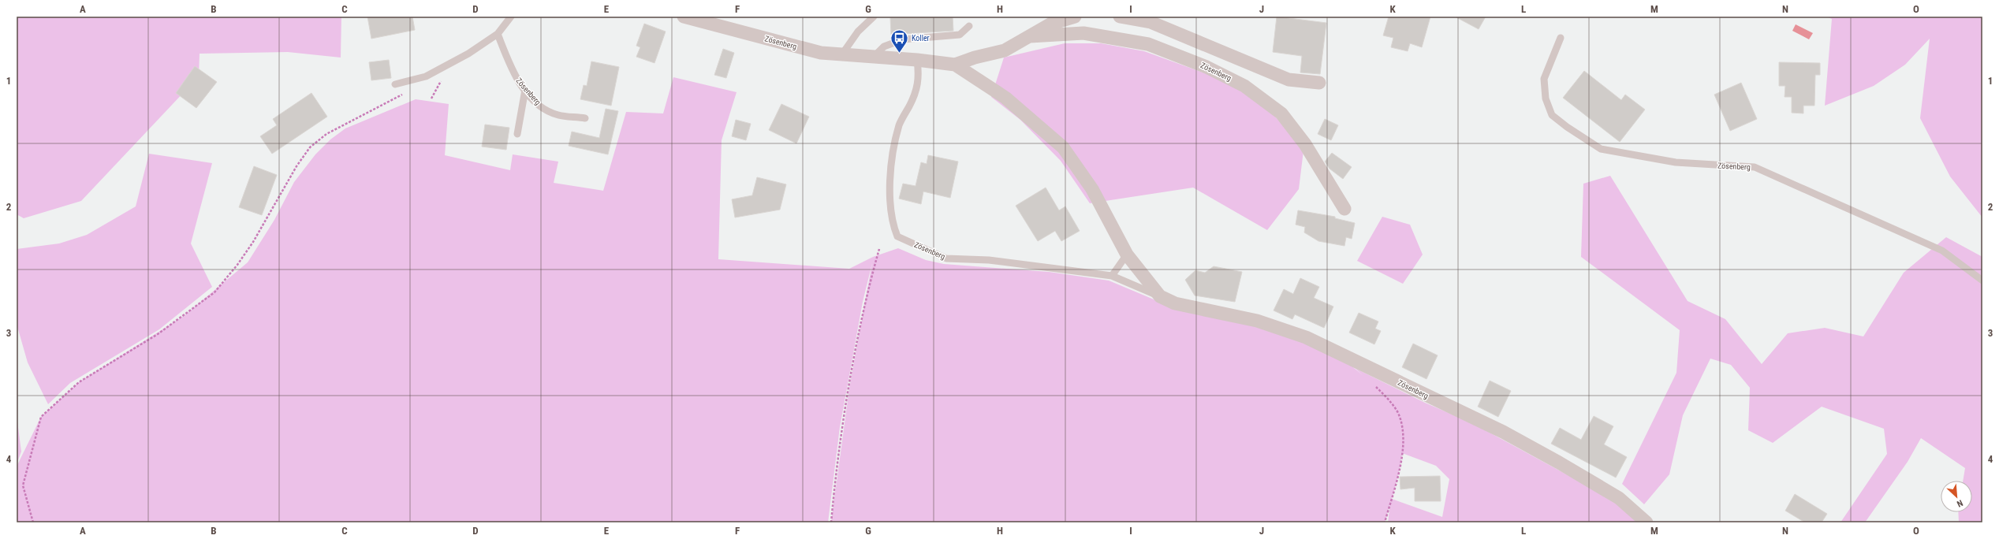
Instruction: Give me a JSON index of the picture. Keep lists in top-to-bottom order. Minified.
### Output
{"streets":{"street":["Zösenberg"]},"places":{"bus stop":["Koller"]},"north":"bottom right","grid":{"columns":["A","B","C","D","E","F","G","H","I","J","K","L","M","N","O"],"rows":["1","2","3","4"]}}
